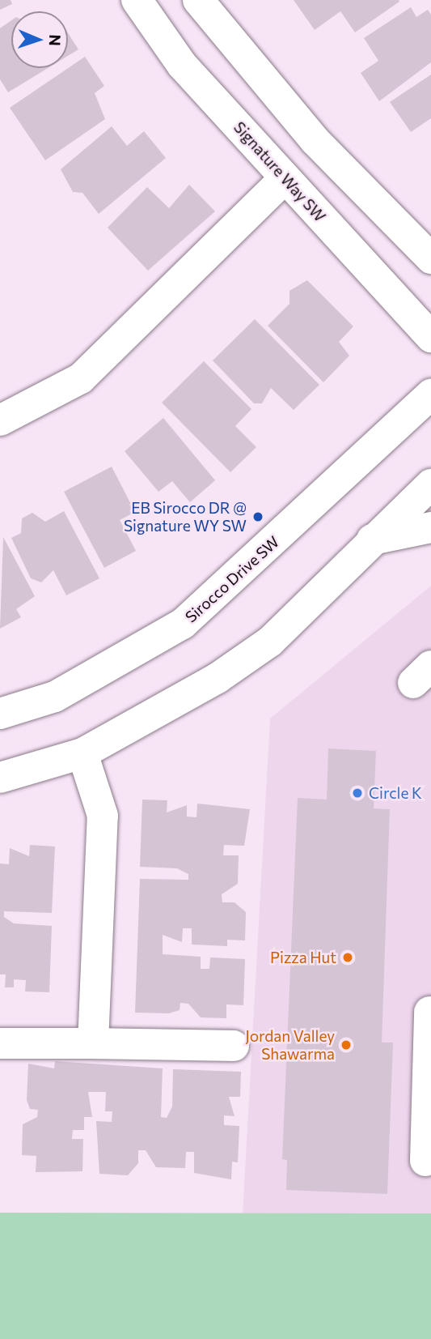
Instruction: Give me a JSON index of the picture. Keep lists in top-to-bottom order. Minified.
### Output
{"streets":{"street":["Signature Way SW","Sirocco Drive SW"]},"places":["EB Sirocco DR @ Signature WY SW","Circle K","Pizza Hut","Jordan Valley Shawarma"],"north":"right"}
